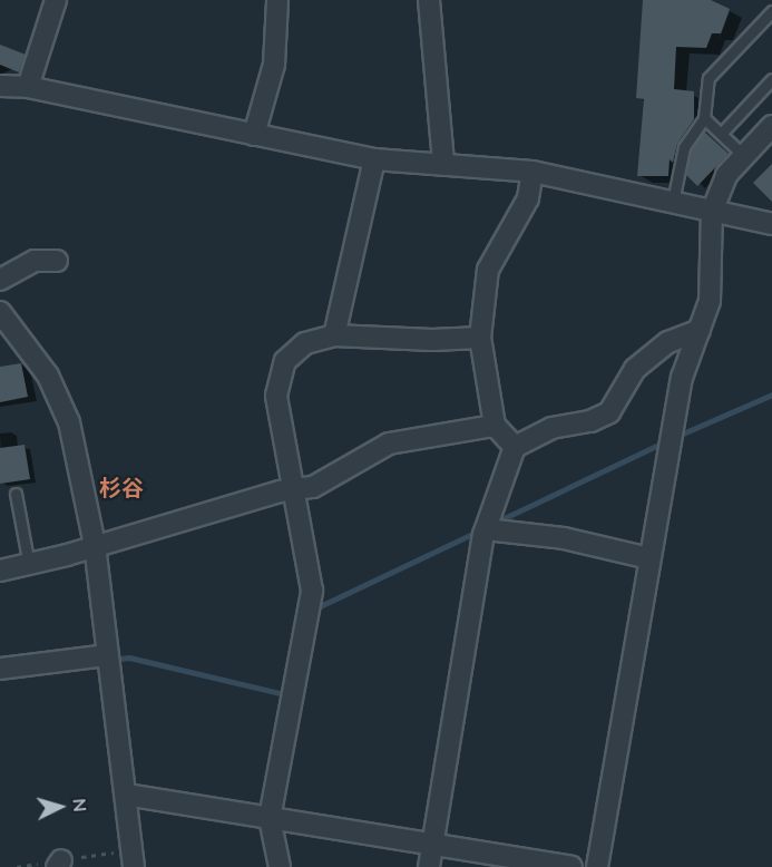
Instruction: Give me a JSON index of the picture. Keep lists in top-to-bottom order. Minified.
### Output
{"districts":["杉谷"],"north":"right"}
